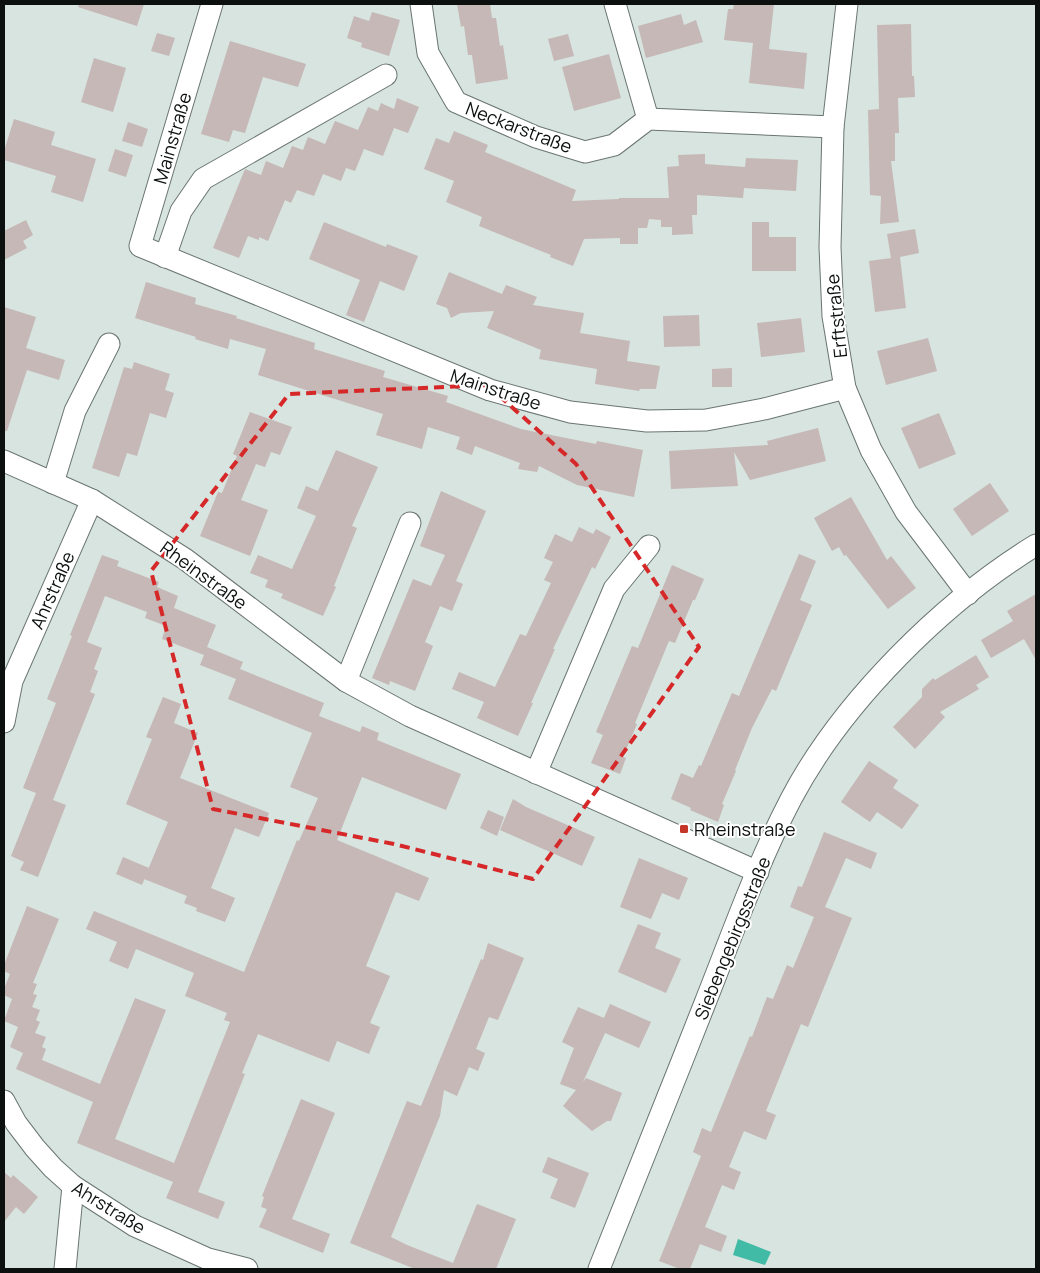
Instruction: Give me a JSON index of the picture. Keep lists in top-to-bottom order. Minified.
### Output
{"streets":{"street":["Neckarstraße","Mainstraße","Erftstraße","Rheinstraße","Ahrstraße","Siebengebirgsstraße"]},"crossings":[["Mainstraße","Erftstraße"],["Erftstraße","Siebengebirgsstraße"],["Rheinstraße","Ahrstraße"],["Rheinstraße","Siebengebirgsstraße"]],"places":{"transit":["Rheinstraße"]}}
